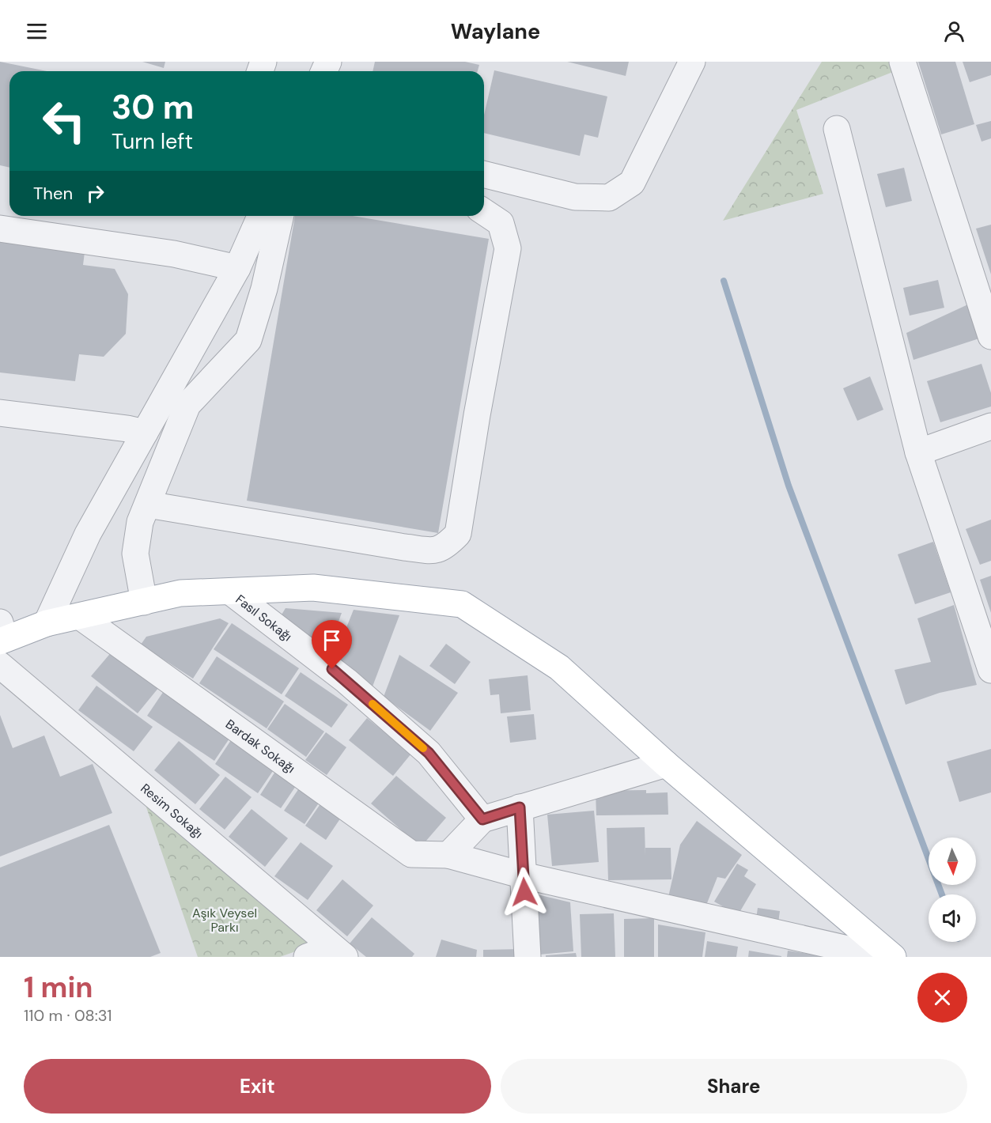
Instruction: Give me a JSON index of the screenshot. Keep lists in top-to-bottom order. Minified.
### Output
{"streets":{"street":["Fasıl Sokağı","Bardak Sokağı","Resim Sokağı"]},"parks":["Aşık Veysel Parkı"],"north":"bottom","page":{"header":"Waylane","turn":["30 m","Turn left"],"then":"Then","heading":["1 min","110 m · 08:31"],"buttons":["Exit","Share"]}}
